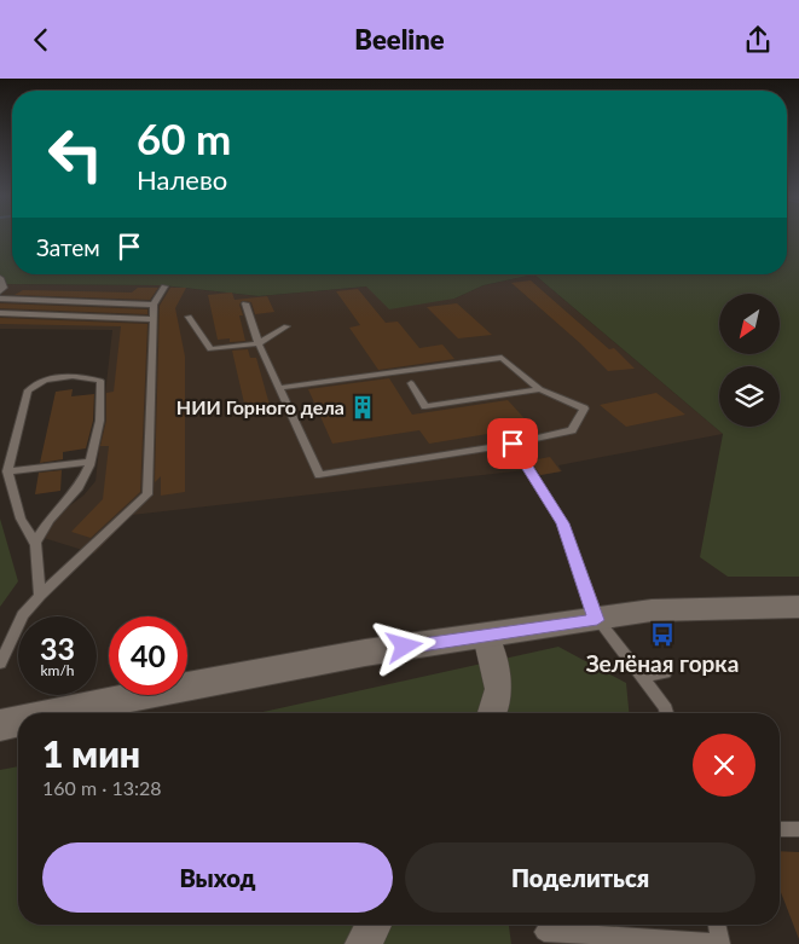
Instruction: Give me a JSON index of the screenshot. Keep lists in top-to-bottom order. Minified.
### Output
{"places":{"building":["НИИ Горного дела"],"bus stop":["Зелёная горка"]},"north":"bottom left","page":{"header":"Beeline","turn":["60 m","Налево"],"then":"Затем","speed":"33 km/h","limit":"40","heading":["1 мин","160 m · 13:28"],"buttons":["Выход","Поделиться"]}}
